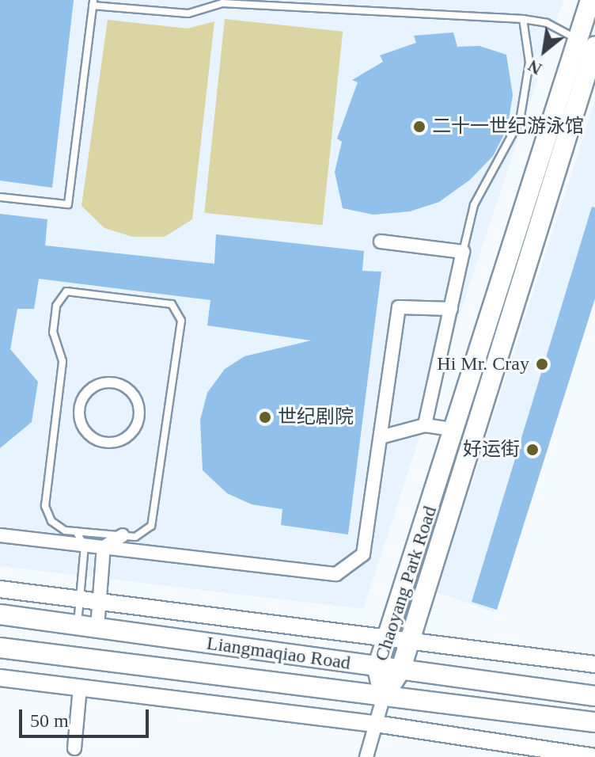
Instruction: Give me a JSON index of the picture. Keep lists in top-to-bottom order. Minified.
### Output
{"streets":{"main road":["Chaoyang Park Road","Liangmaqiao Road"]},"crossings":[["Chaoyang Park Road","Liangmaqiao Road"]],"places":["二十一世纪游泳馆","Hi Mr. Cray","世纪剧院","好运街"],"scale_bar":"50 m","north":"bottom left"}
